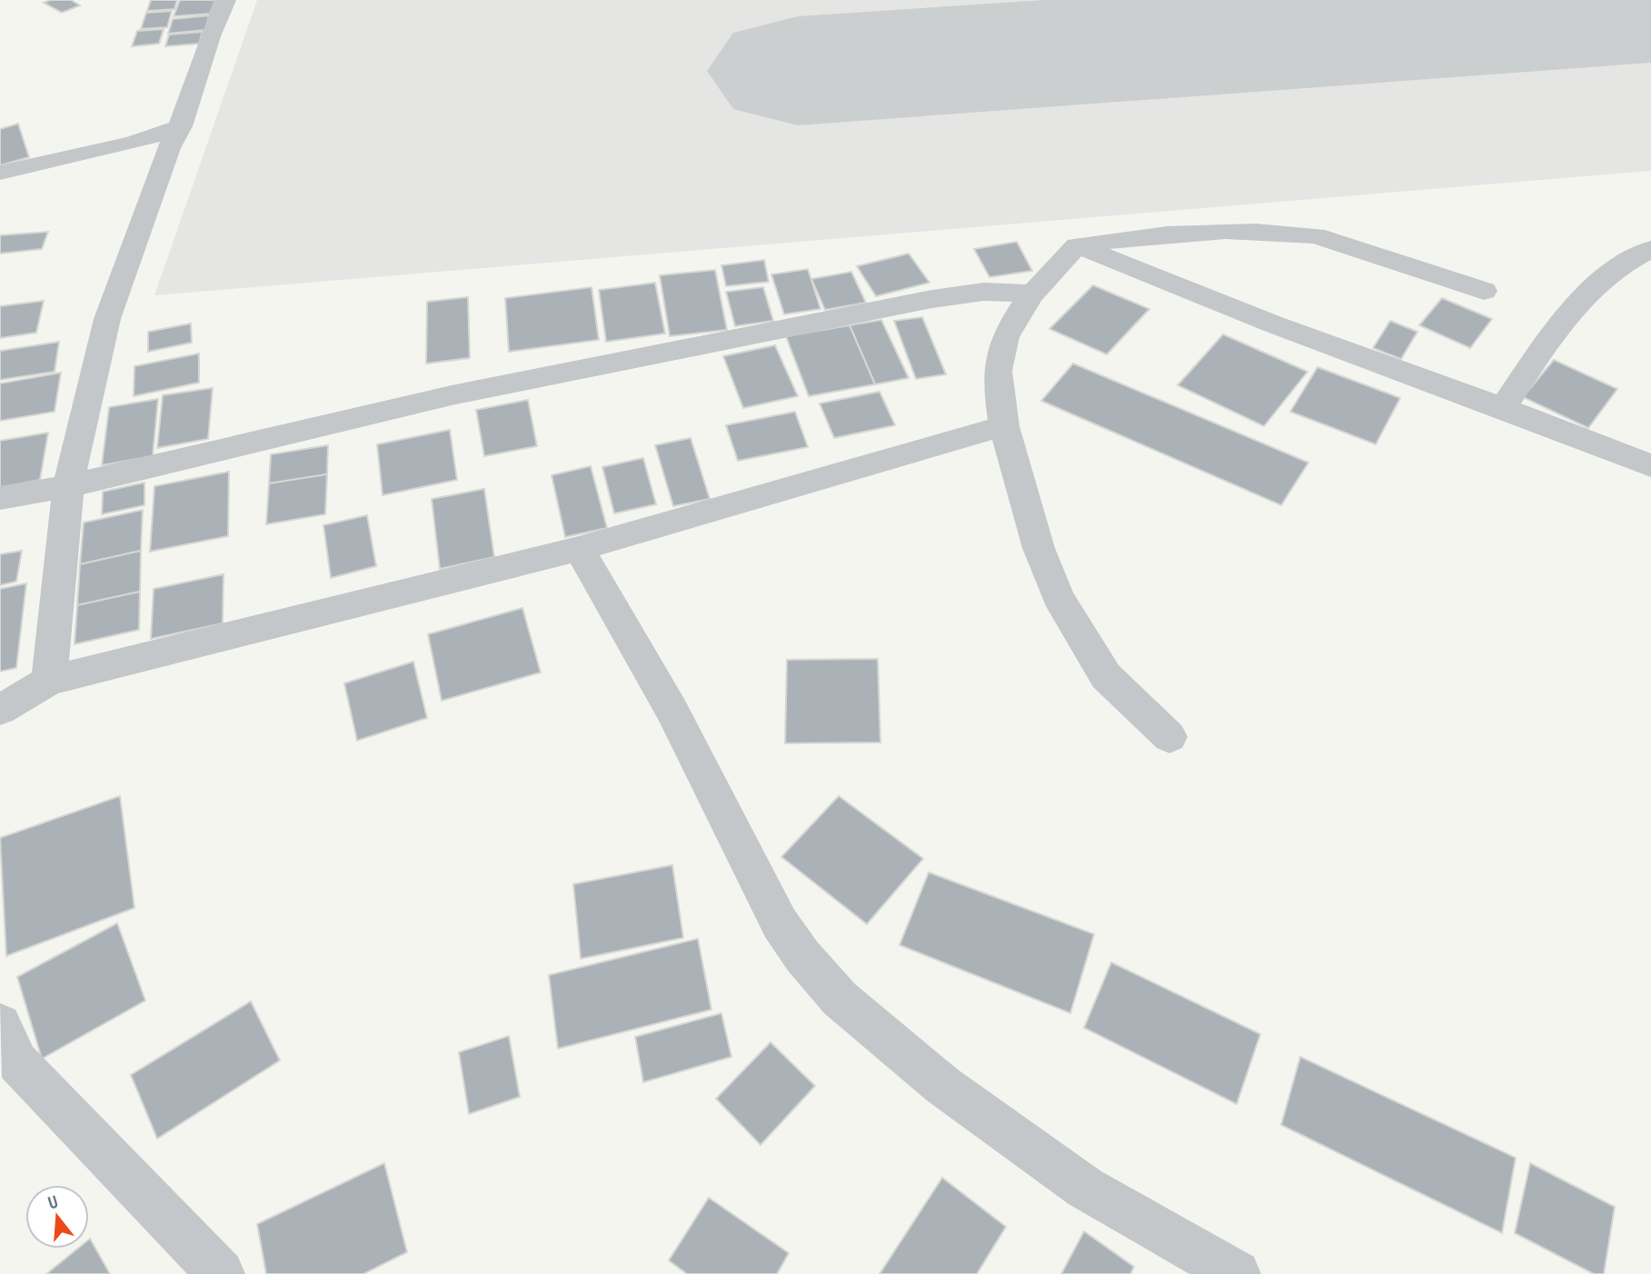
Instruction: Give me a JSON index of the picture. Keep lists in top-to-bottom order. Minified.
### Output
{"north":"top"}
